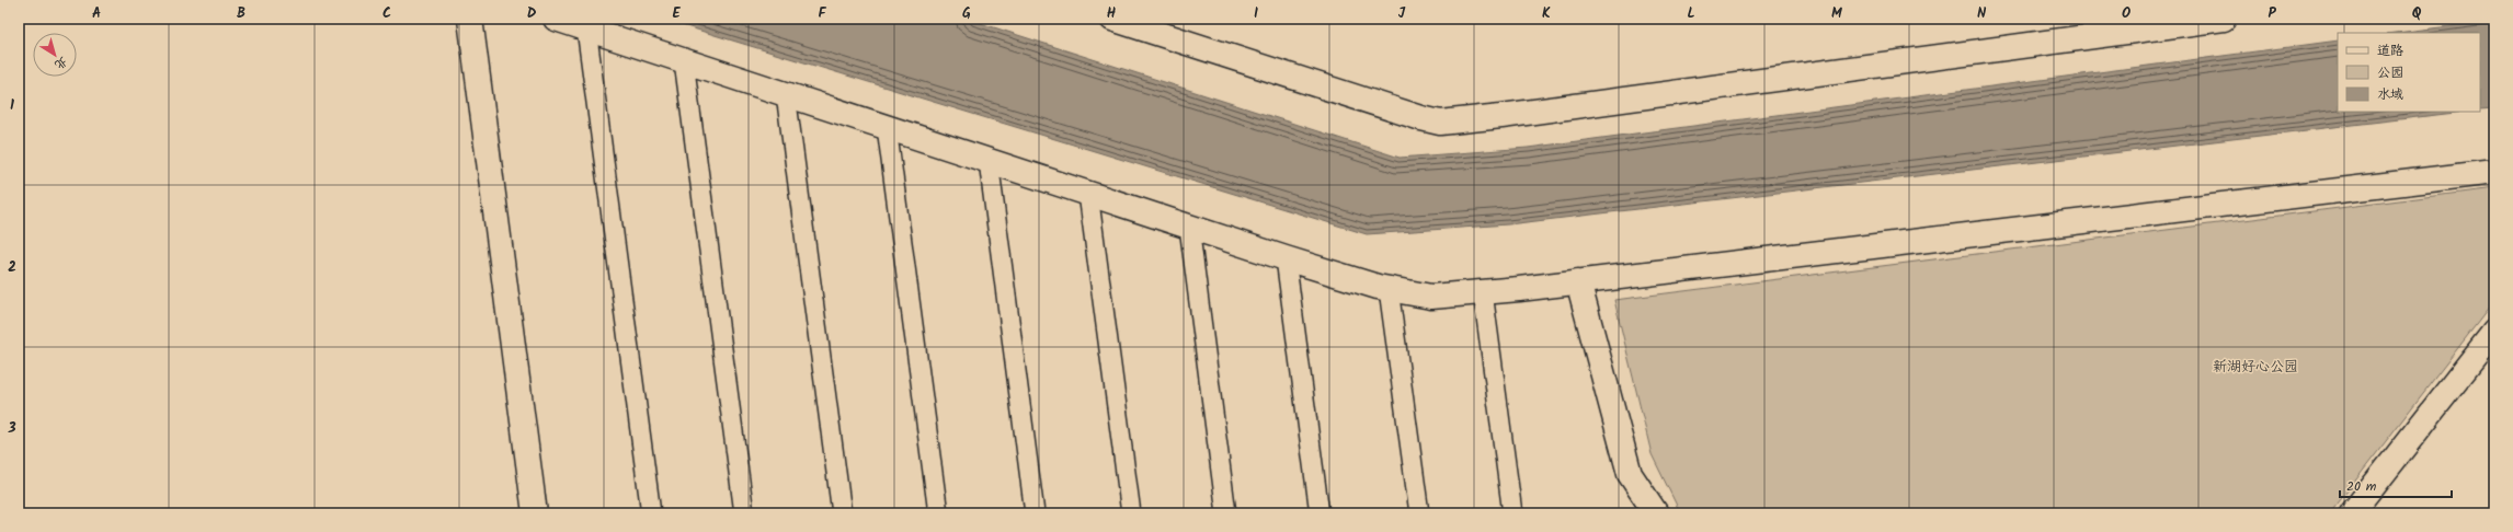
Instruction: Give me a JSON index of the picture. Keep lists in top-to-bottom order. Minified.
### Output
{"parks":["新湖好心公园"],"legend":["道路","公园","水域"],"scale_bar":"20 m","north":"bottom right","grid":{"columns":["A","B","C","D","E","F","G","H","I","J","K","L","M","N","O","P","Q"],"rows":["1","2","3"]}}
